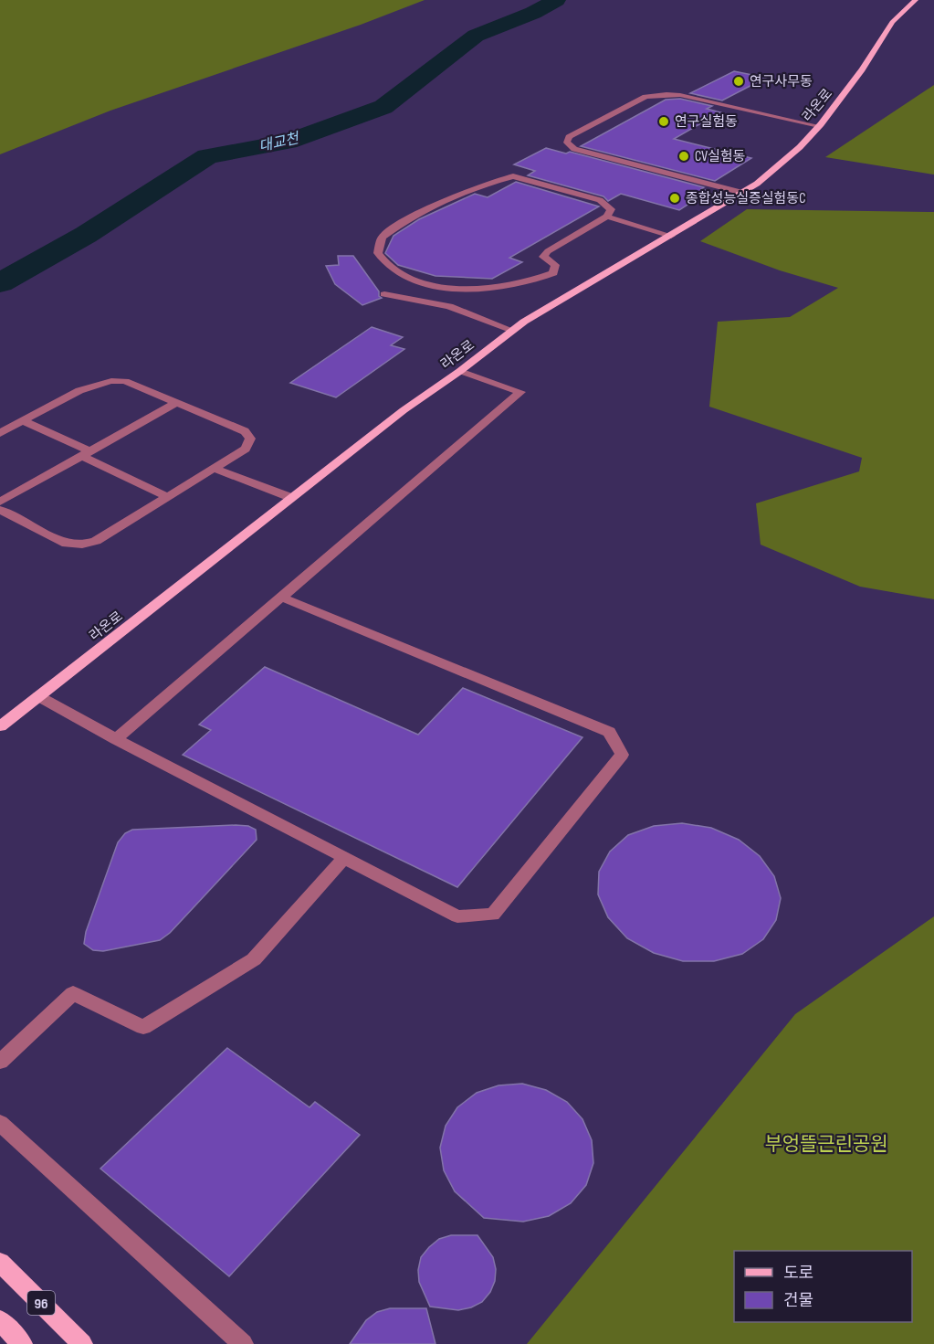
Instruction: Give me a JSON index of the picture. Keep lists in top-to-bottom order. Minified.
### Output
{"streets":{"main road":["라온로","96"]},"water":["대교천"],"parks":["부엉뜰근린공원"],"places":["연구사무동","연구실험동","CV실험동","종합성능실증실험동C"],"legend":["도로","건물"]}
